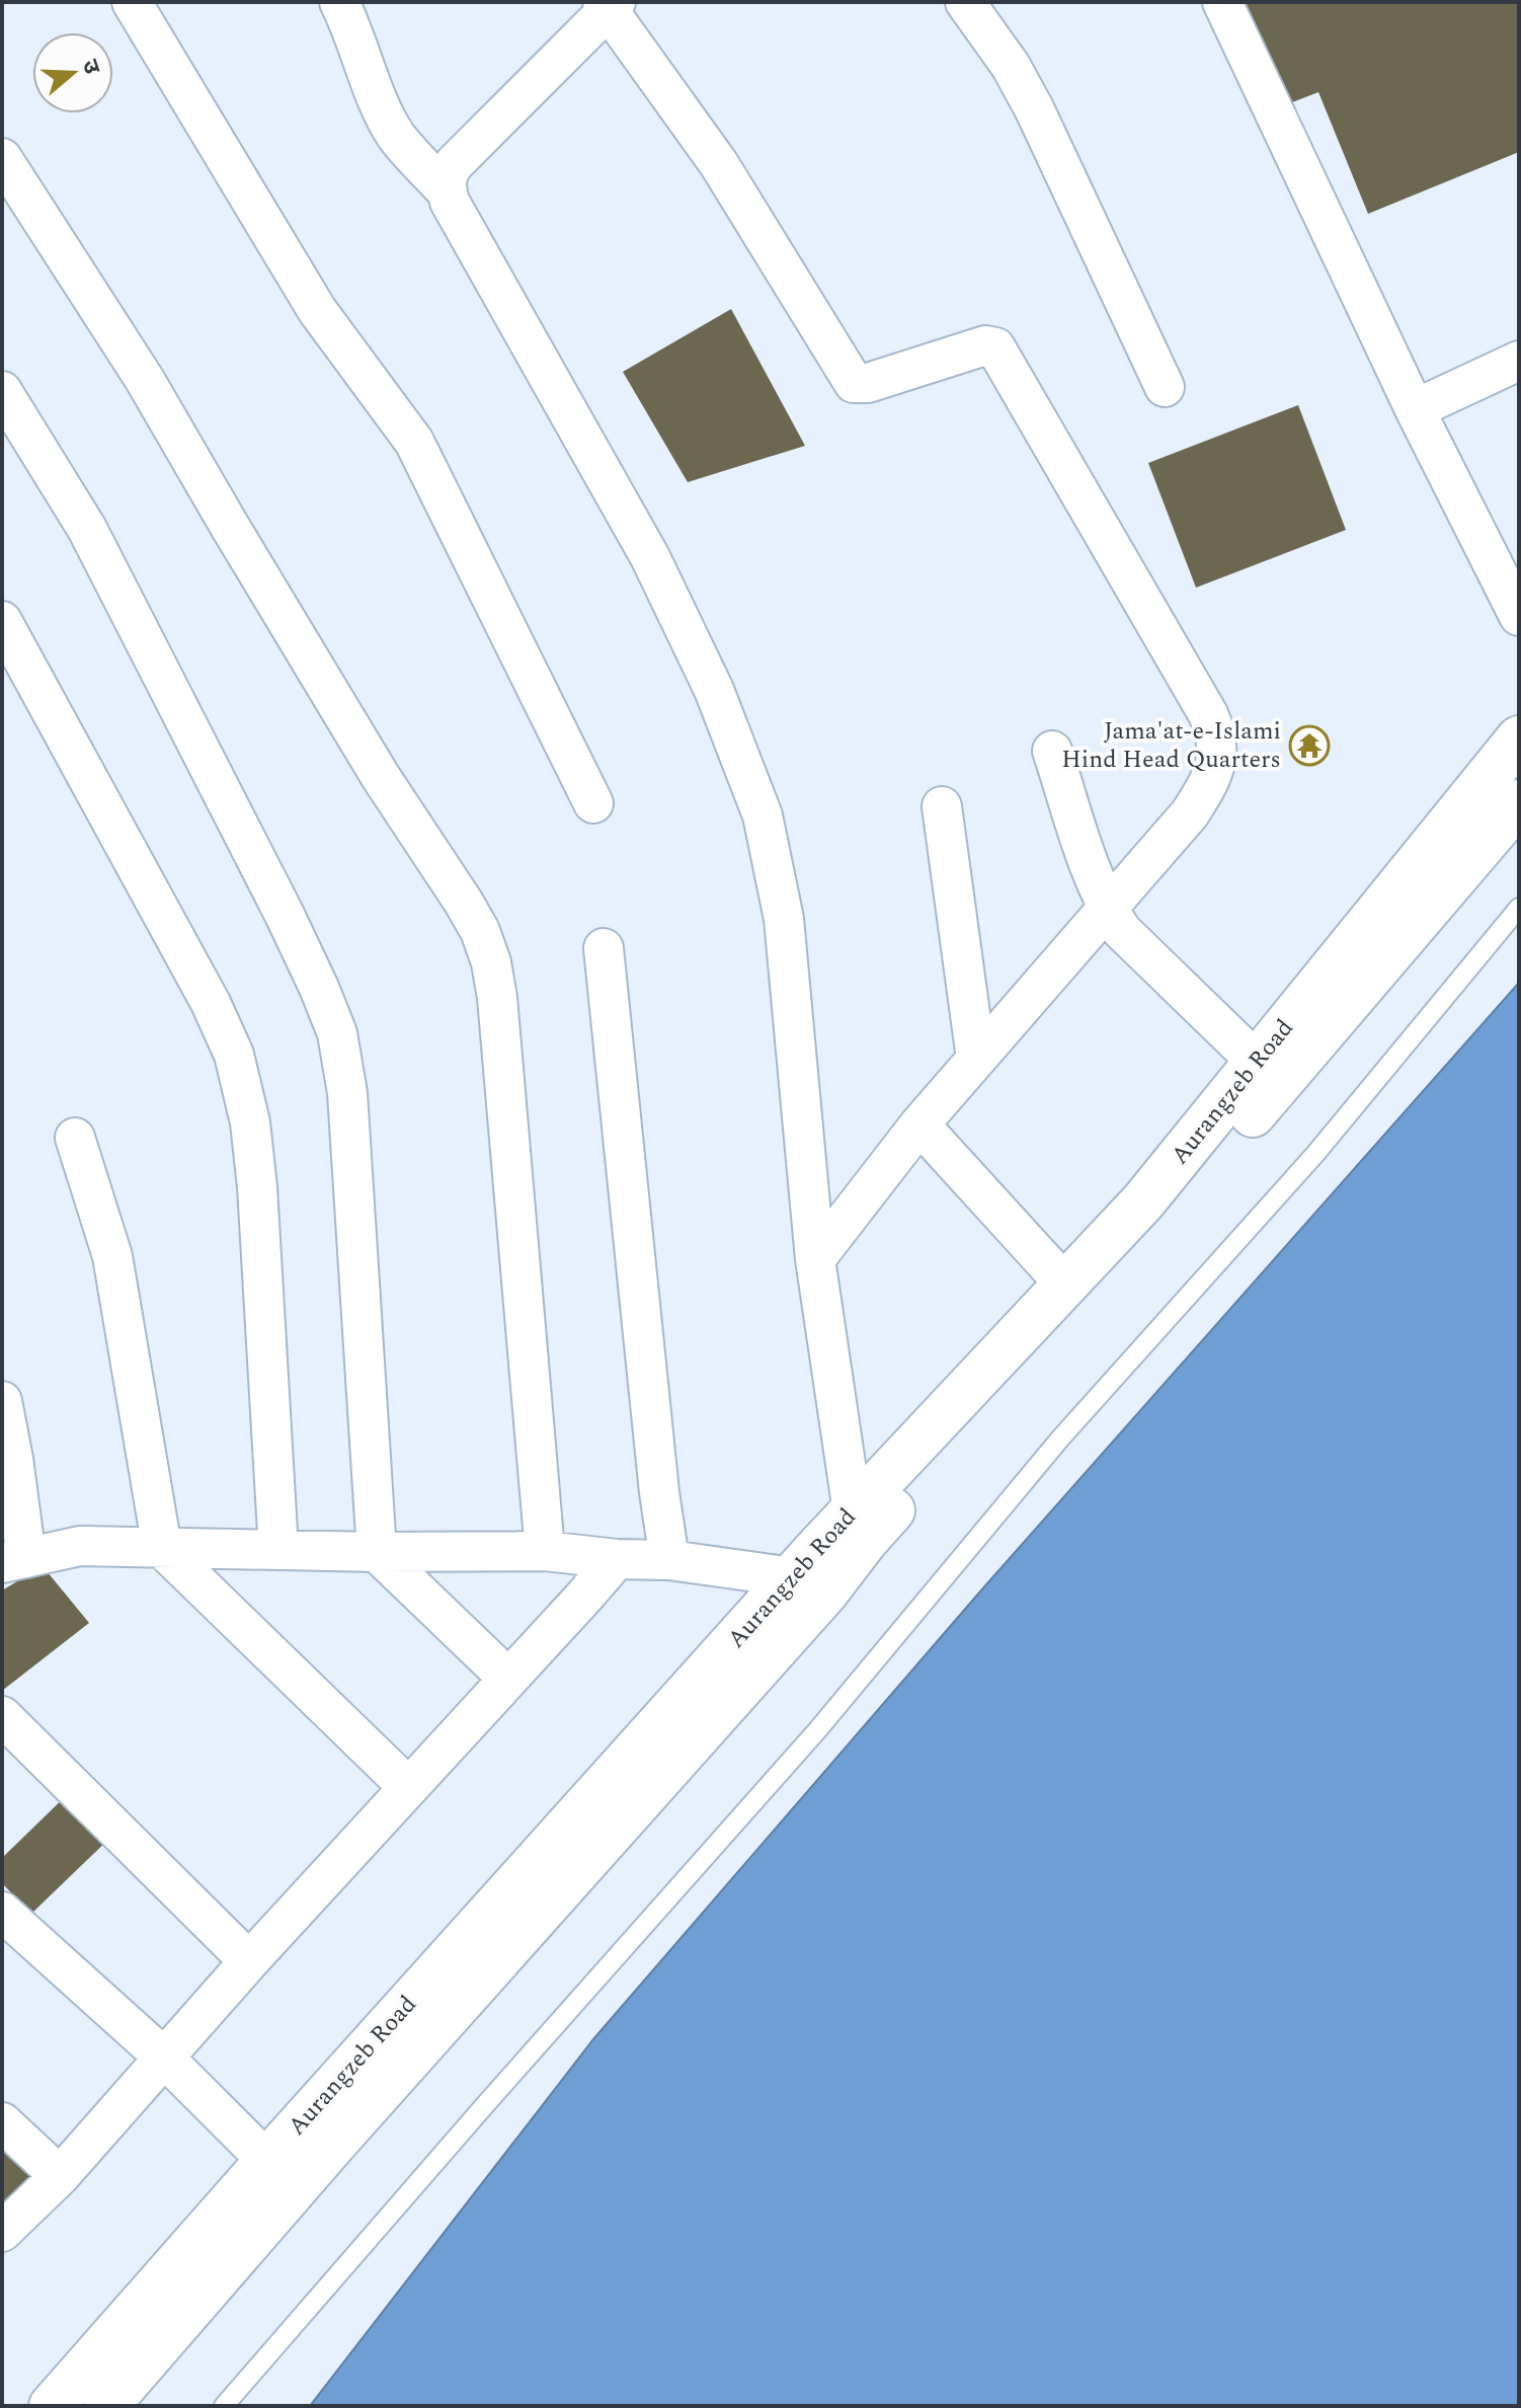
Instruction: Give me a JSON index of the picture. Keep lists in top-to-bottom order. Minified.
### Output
{"streets":{"main road":["Aurangzeb Road"]},"places":{"temple":["Jama'at-e-Islami Hind Head Quarters"]},"north":"right"}
